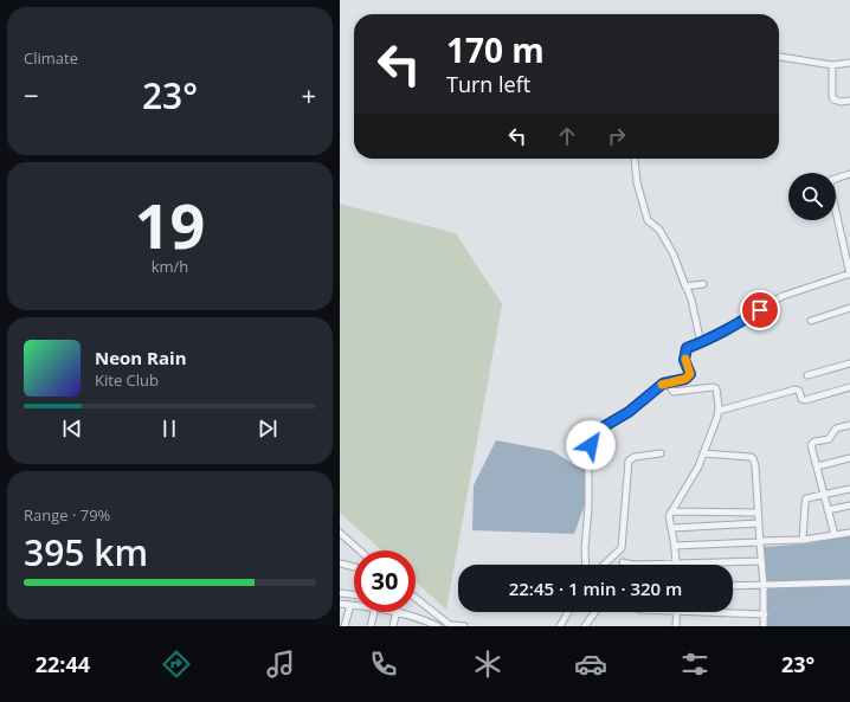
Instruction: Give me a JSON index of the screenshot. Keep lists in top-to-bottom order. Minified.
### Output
{"page":{"tile":["Climate",["19","km/h"],["Range · 79%","395 km"]],"turn":["170 m","Turn left"],"heat":["−","23°","+"],"song":["Neon Rain","Kite Club"],"limit":"30","trip":"22:45 · 1 min · 320 m","tabs":["22:44","23°"]}}
